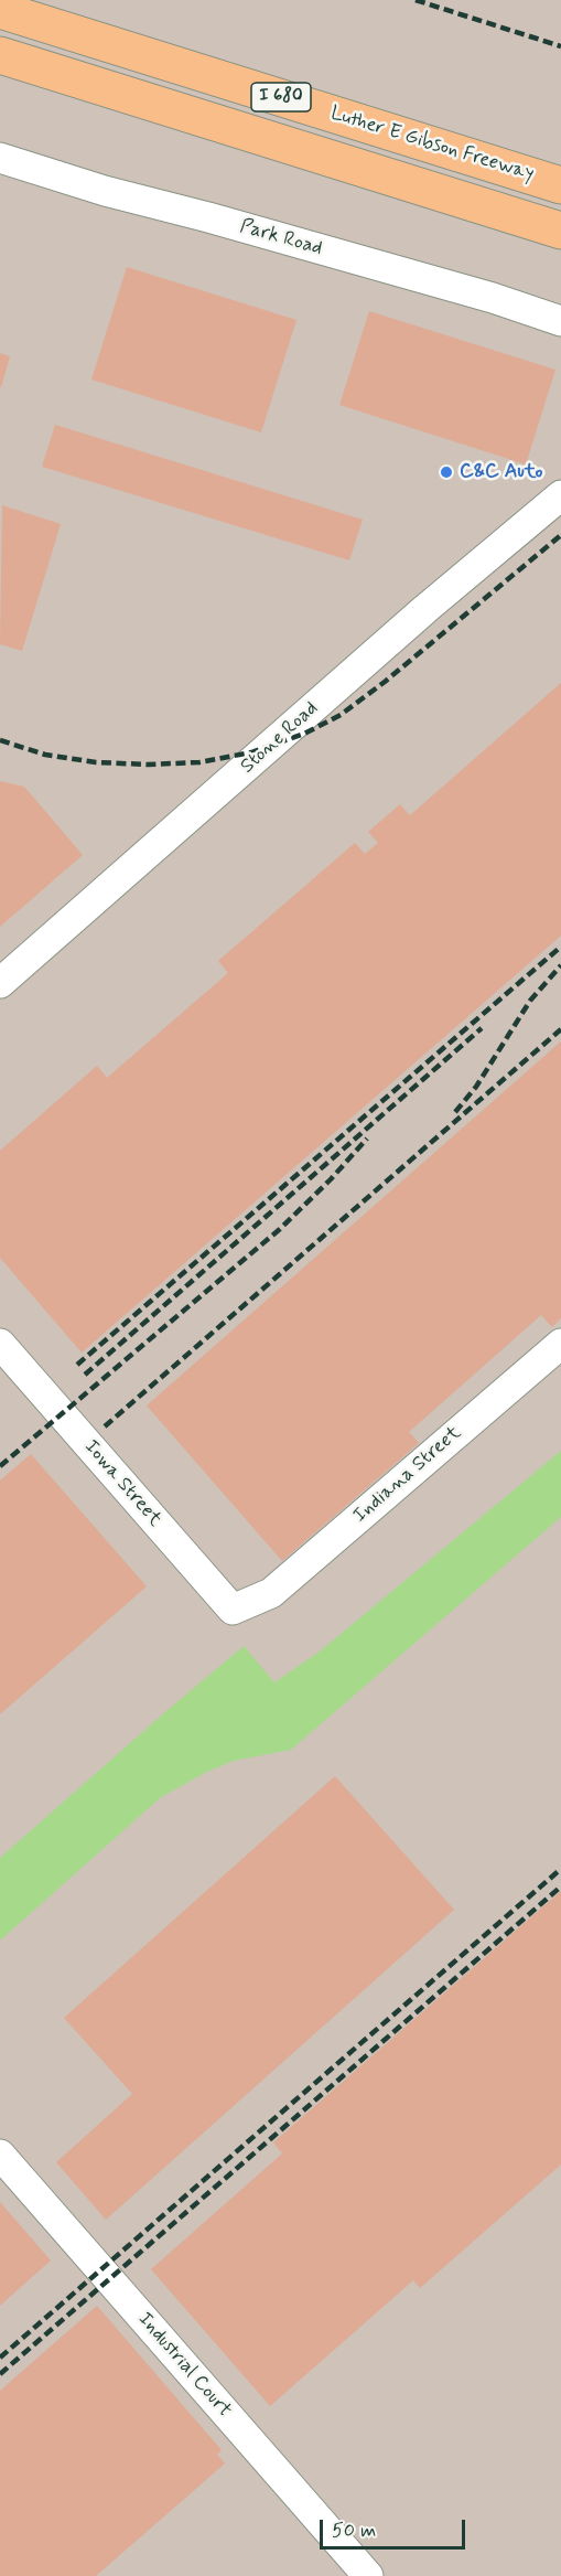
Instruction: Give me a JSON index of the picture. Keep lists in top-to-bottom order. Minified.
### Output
{"streets":{"highway":["I 680","Luther E Gibson Freeway"],"street":["Park Road","Stone Road","Indiana Street","Iowa Street","Industrial Court"]},"crossings":[["Indiana Street","Iowa Street"]],"places":["C&C Auto"],"scale_bar":"50 m"}
